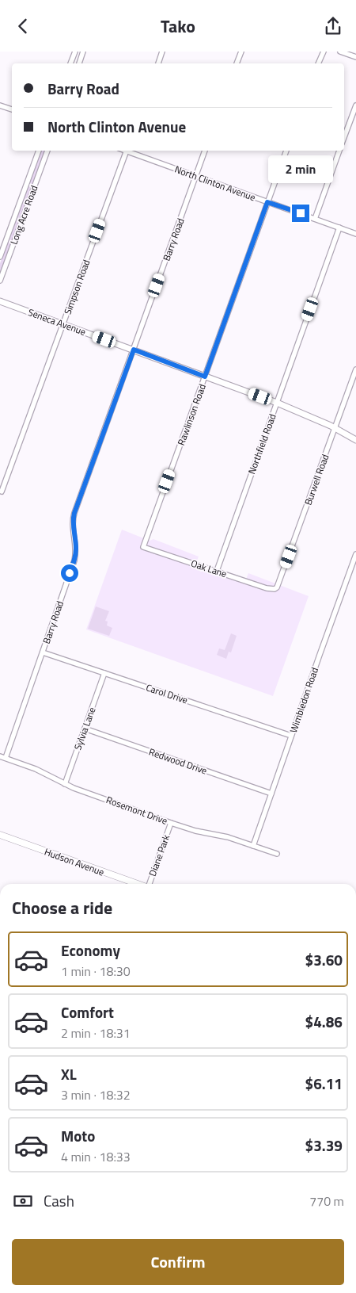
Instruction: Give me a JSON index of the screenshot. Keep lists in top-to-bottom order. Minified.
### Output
{"streets":{"main road":["Hudson Avenue"],"street":["North Clinton Avenue","Long Acre Road","Barry Road","Simpson Road","Seneca Avenue","Rawlinson Road","Northfield Road","Burwell Road","Oak Lane","Carol Drive","Wimbledon Road","Sylvia Lane","Redwood Drive","Rosemont Drive","Diane Park"]},"crossings":[["North Clinton Avenue","Barry Road"],["North Clinton Avenue","Rawlinson Road"],["North Clinton Avenue","Northfield Road"],["Barry Road","Seneca Avenue"],["Barry Road","Carol Drive"],["Barry Road","Rosemont Drive"],["Simpson Road","Seneca Avenue"],["Seneca Avenue","Rawlinson Road"],["Seneca Avenue","Northfield Road"],["Seneca Avenue","Burwell Road"],["Rawlinson Road","Oak Lane"],["Northfield Road","Oak Lane"],["Burwell Road","Oak Lane"],["Carol Drive","Wimbledon Road"],["Carol Drive","Sylvia Lane"],["Wimbledon Road","Redwood Drive"],["Wimbledon Road","Rosemont Drive"],["Sylvia Lane","Redwood Drive"],["Sylvia Lane","Rosemont Drive"],["Rosemont Drive","Diane Park"]],"page":{"header":"Tako","banner":["Barry Road","North Clinton Avenue"],"bubble":"2 min","heading":"Choose a ride","list":[{"name":"Economy","note":"1 min · 18:30","value":"$3.60"},{"name":"Comfort","note":"2 min · 18:31","value":"$4.86"},{"name":"XL","note":"3 min · 18:32","value":"$6.11"},{"name":"Moto","note":"4 min · 18:33","value":"$3.39"}],"pay":["Cash","770 m"],"buttons":"Confirm"}}
